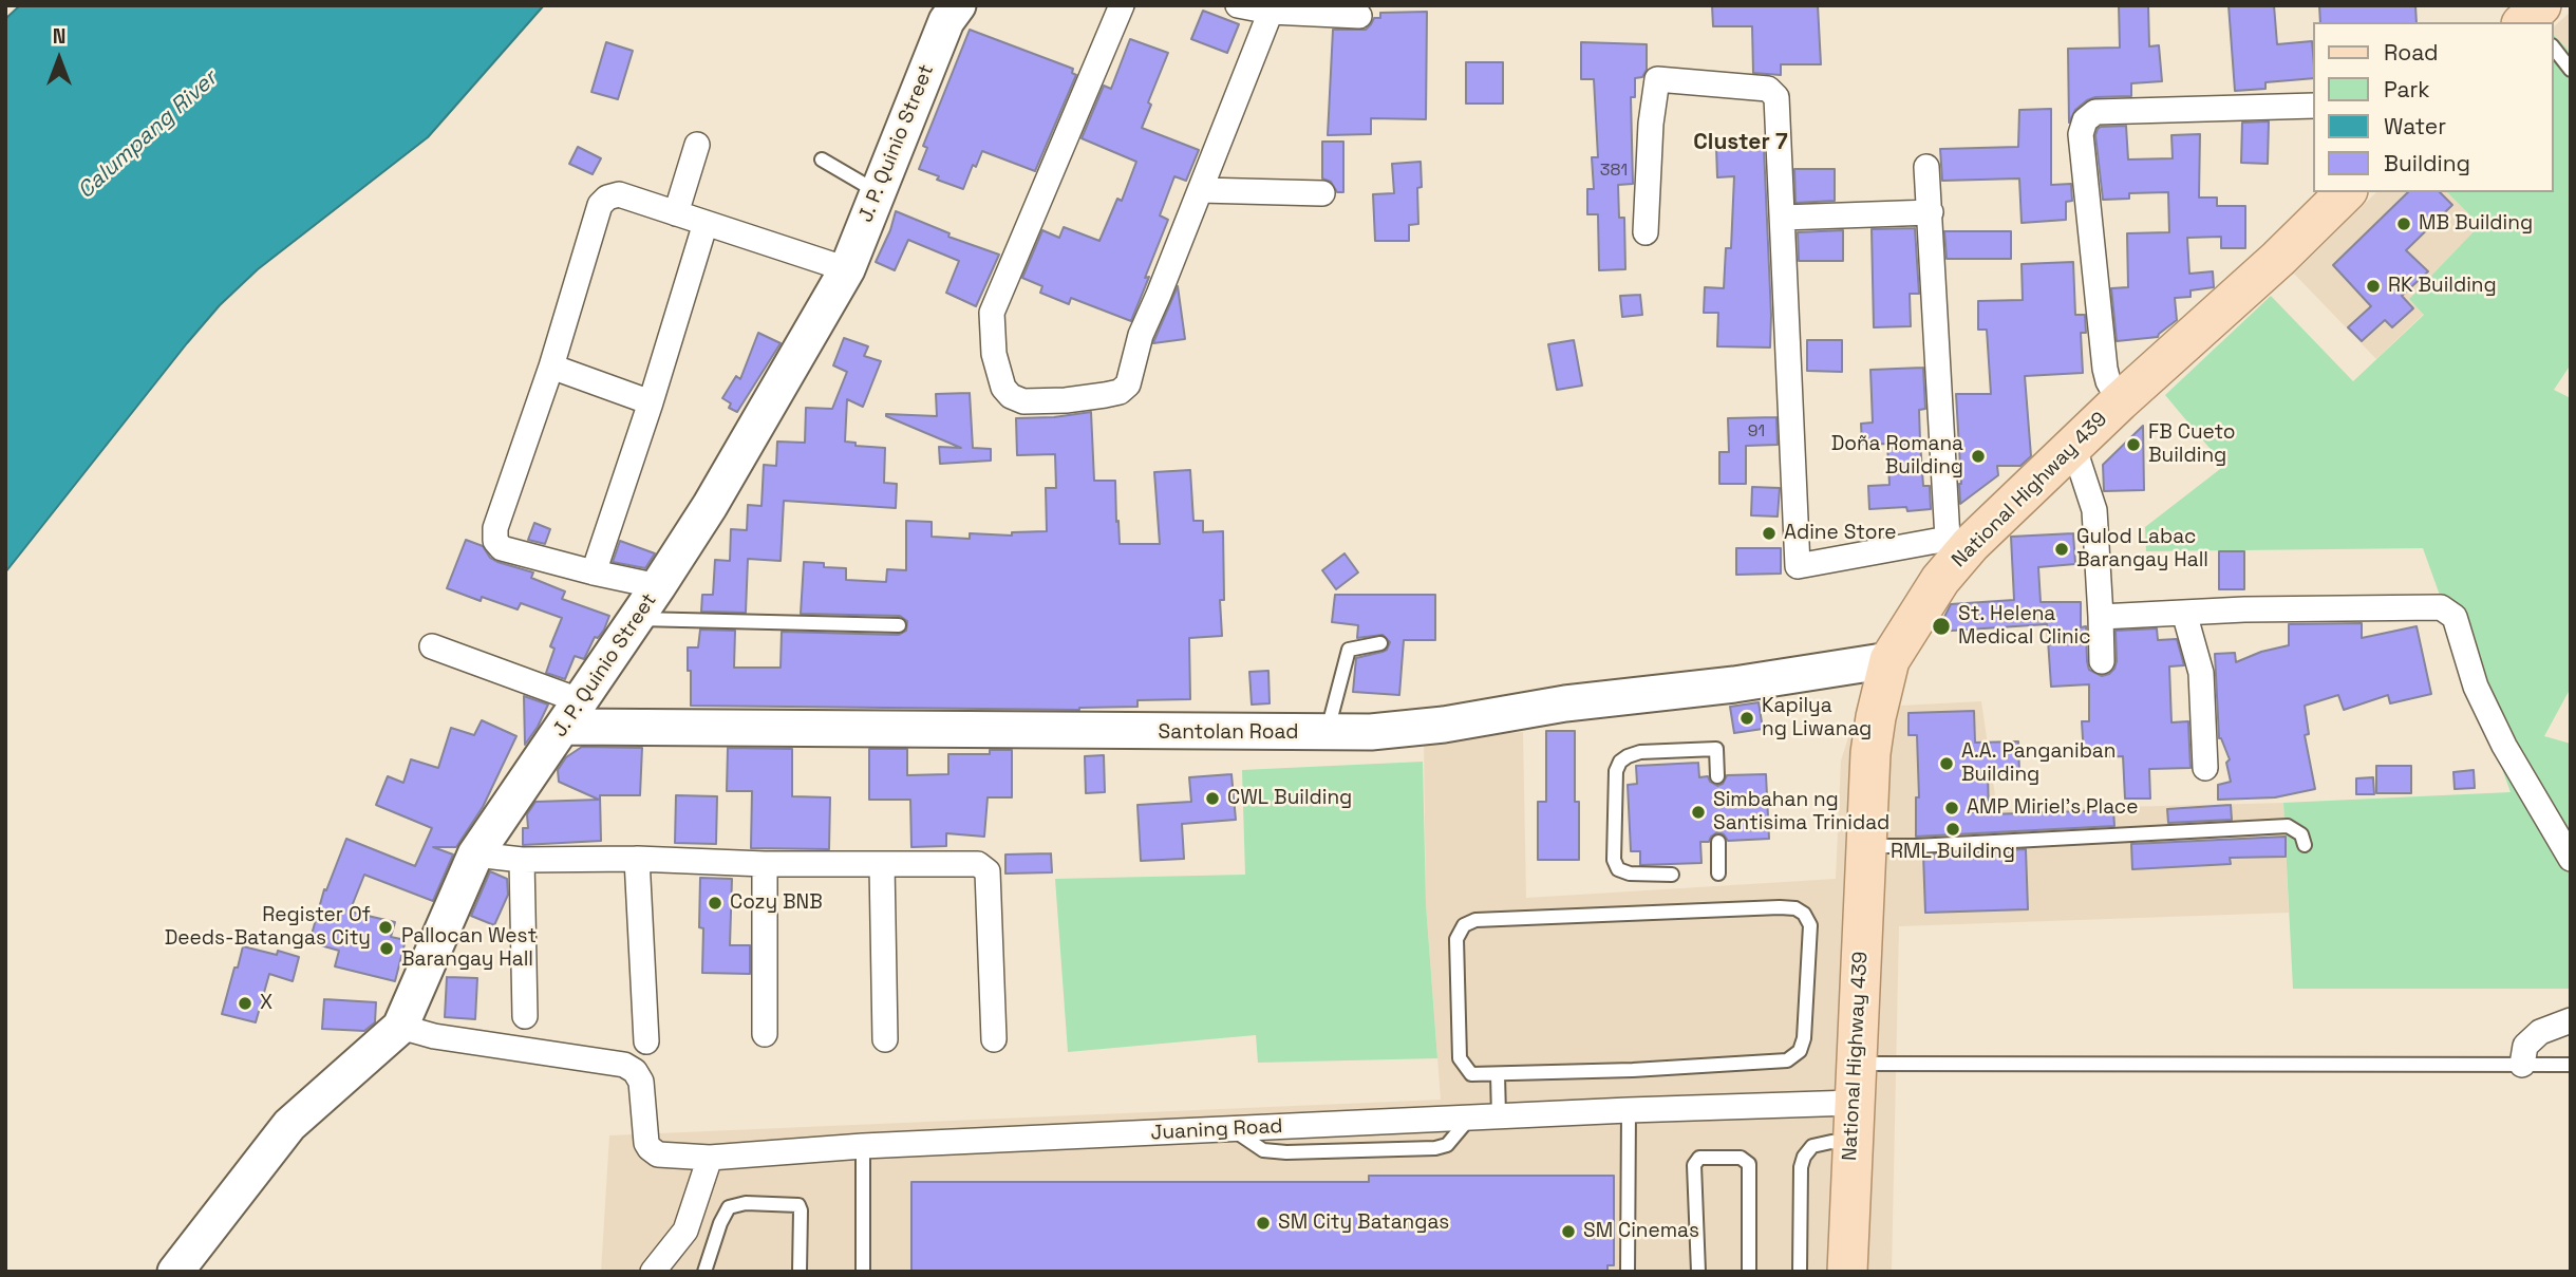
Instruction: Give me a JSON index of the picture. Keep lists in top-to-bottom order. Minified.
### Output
{"streets":{"main road":["National Highway 439"],"street":["J. P. Quinio Street","Santolan Road","Juaning Road"]},"crossings":[["J. P. Quinio Street","Santolan Road"],["J. P. Quinio Street","Juaning Road"],["National Highway 439","Santolan Road"],["National Highway 439","Juaning Road"]],"districts":["Cluster 7"],"water":["Calumpang River"],"places":["MB Building","RK Building","FB Cueto Building","Doña Romana Building","Adine Store","Gulod Labac Barangay Hall","St. Helena Medical Clinic","Kapilya ng Liwanag","A.A. Panganiban Building","CWL Building","AMP Miriel's Place","Simbahan ng Santisima Trinidad","RML Building","Cozy BNB","Register Of Deeds-Batangas City","Pallocan West Barangay Hall","X","SM City Batangas","SM Cinemas"],"house_numbers":["381","91"],"legend":["Road","Park","Water","Building"],"north":"top"}
